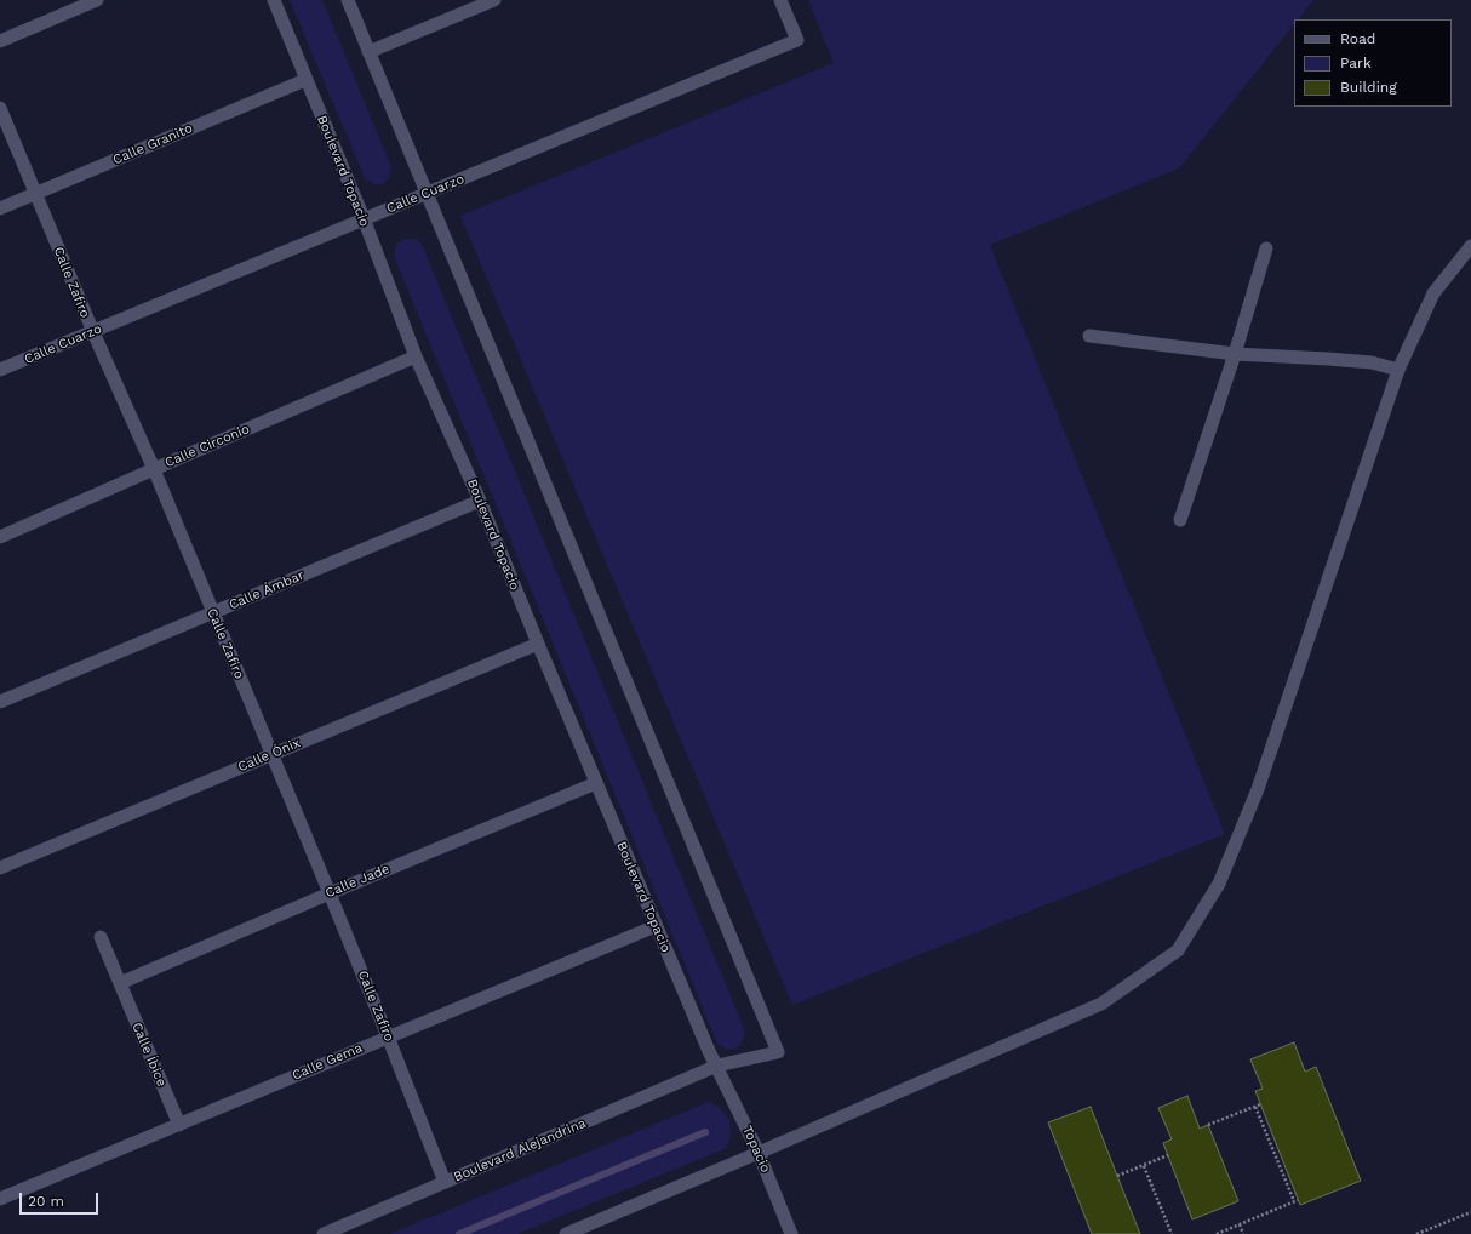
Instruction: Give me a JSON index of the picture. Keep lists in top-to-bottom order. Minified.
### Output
{"streets":{"street":["Calle Granito","Boulevard Topacio","Calle Cuarzo","Calle Zafiro","Calle Circonio","Calle Ámbar","Calle Ónix","Calle Jade","Calle Íbice","Calle Gema","Topacio","Boulevard Alejandrina"]},"crossings":[["Calle Granito","Boulevard Topacio"],["Calle Granito","Calle Zafiro"],["Boulevard Topacio","Calle Cuarzo"],["Boulevard Topacio","Calle Circonio"],["Boulevard Topacio","Calle Ámbar"],["Boulevard Topacio","Calle Ónix"],["Boulevard Topacio","Calle Jade"],["Boulevard Topacio","Calle Gema"],["Boulevard Topacio","Topacio"],["Boulevard Topacio","Boulevard Alejandrina"],["Calle Cuarzo","Calle Zafiro"],["Calle Cuarzo","Boulevard Alejandrina"],["Calle Zafiro","Calle Circonio"],["Calle Zafiro","Calle Ámbar"],["Calle Zafiro","Calle Ónix"],["Calle Zafiro","Calle Jade"],["Calle Zafiro","Calle Gema"],["Calle Zafiro","Boulevard Alejandrina"],["Calle Jade","Calle Íbice"],["Calle Íbice","Calle Gema"],["Topacio","Boulevard Alejandrina"]],"legend":["Road","Park","Building"],"scale_bar":"20 m"}
